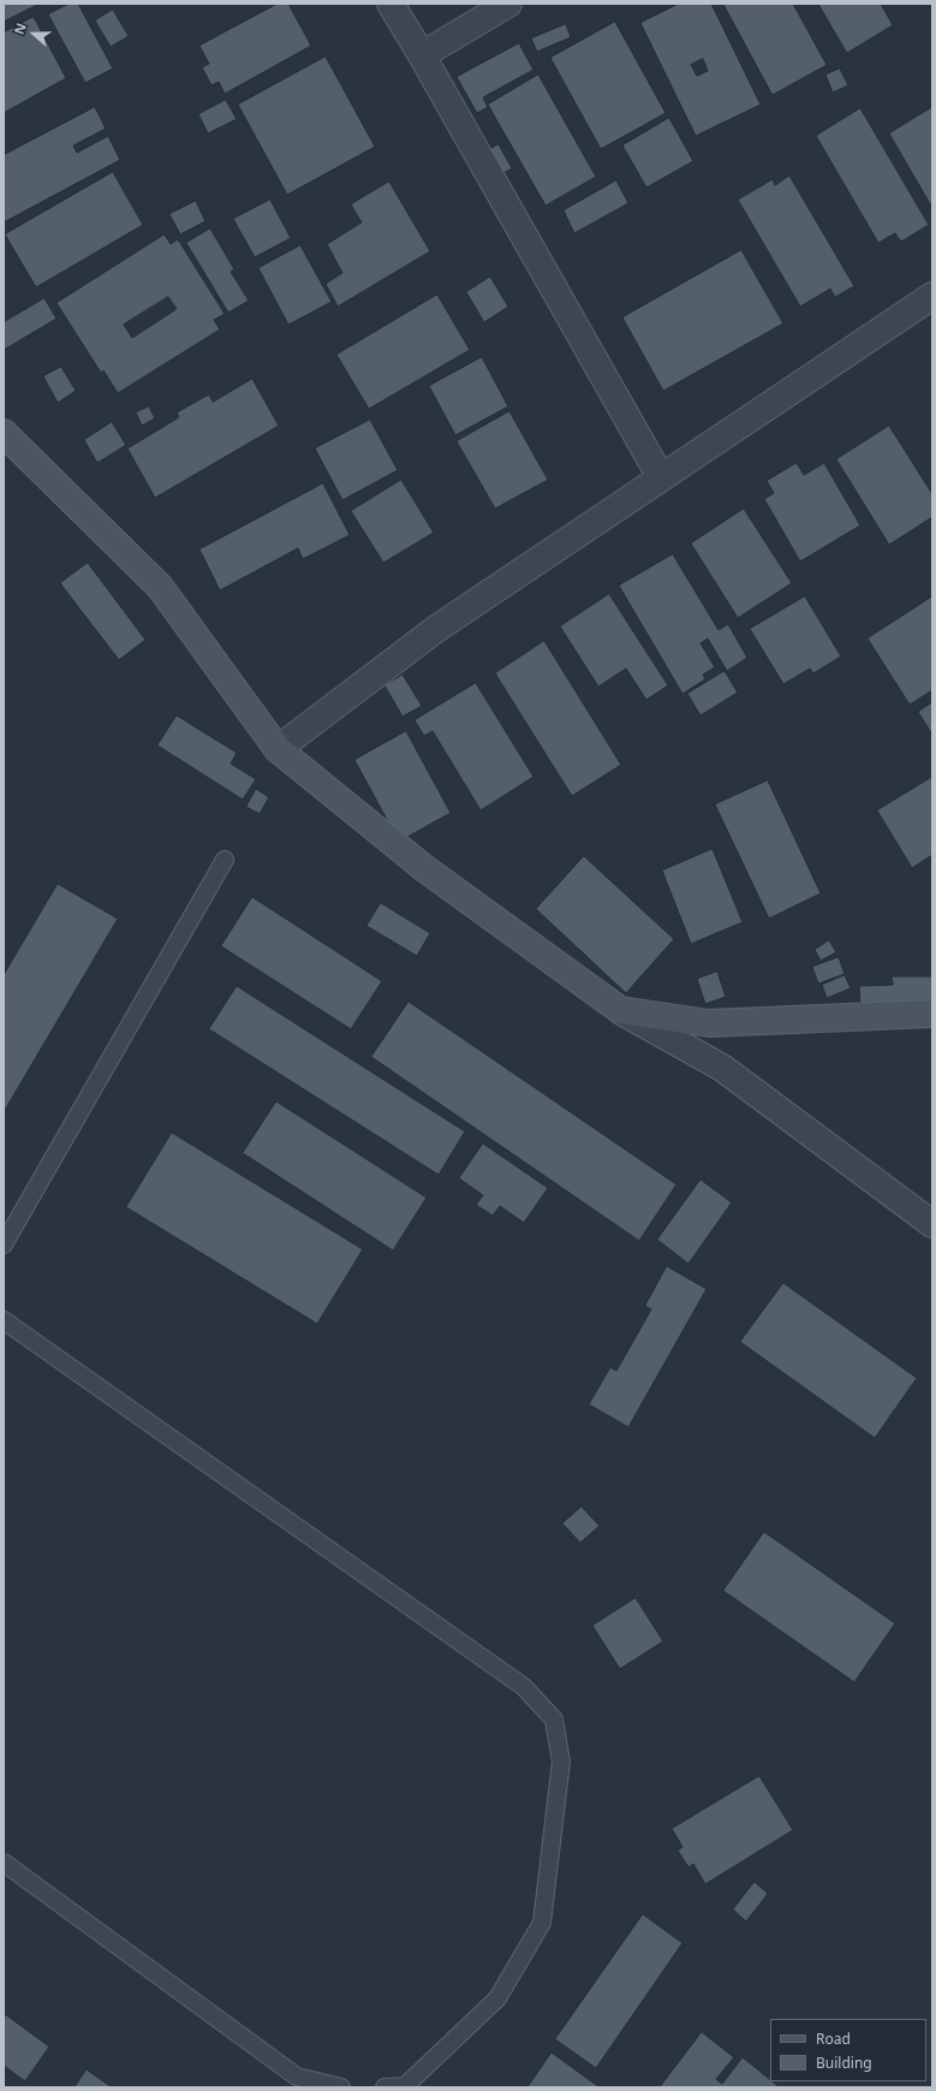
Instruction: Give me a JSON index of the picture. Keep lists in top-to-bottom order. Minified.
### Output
{"legend":["Road","Building"],"north":"left"}
